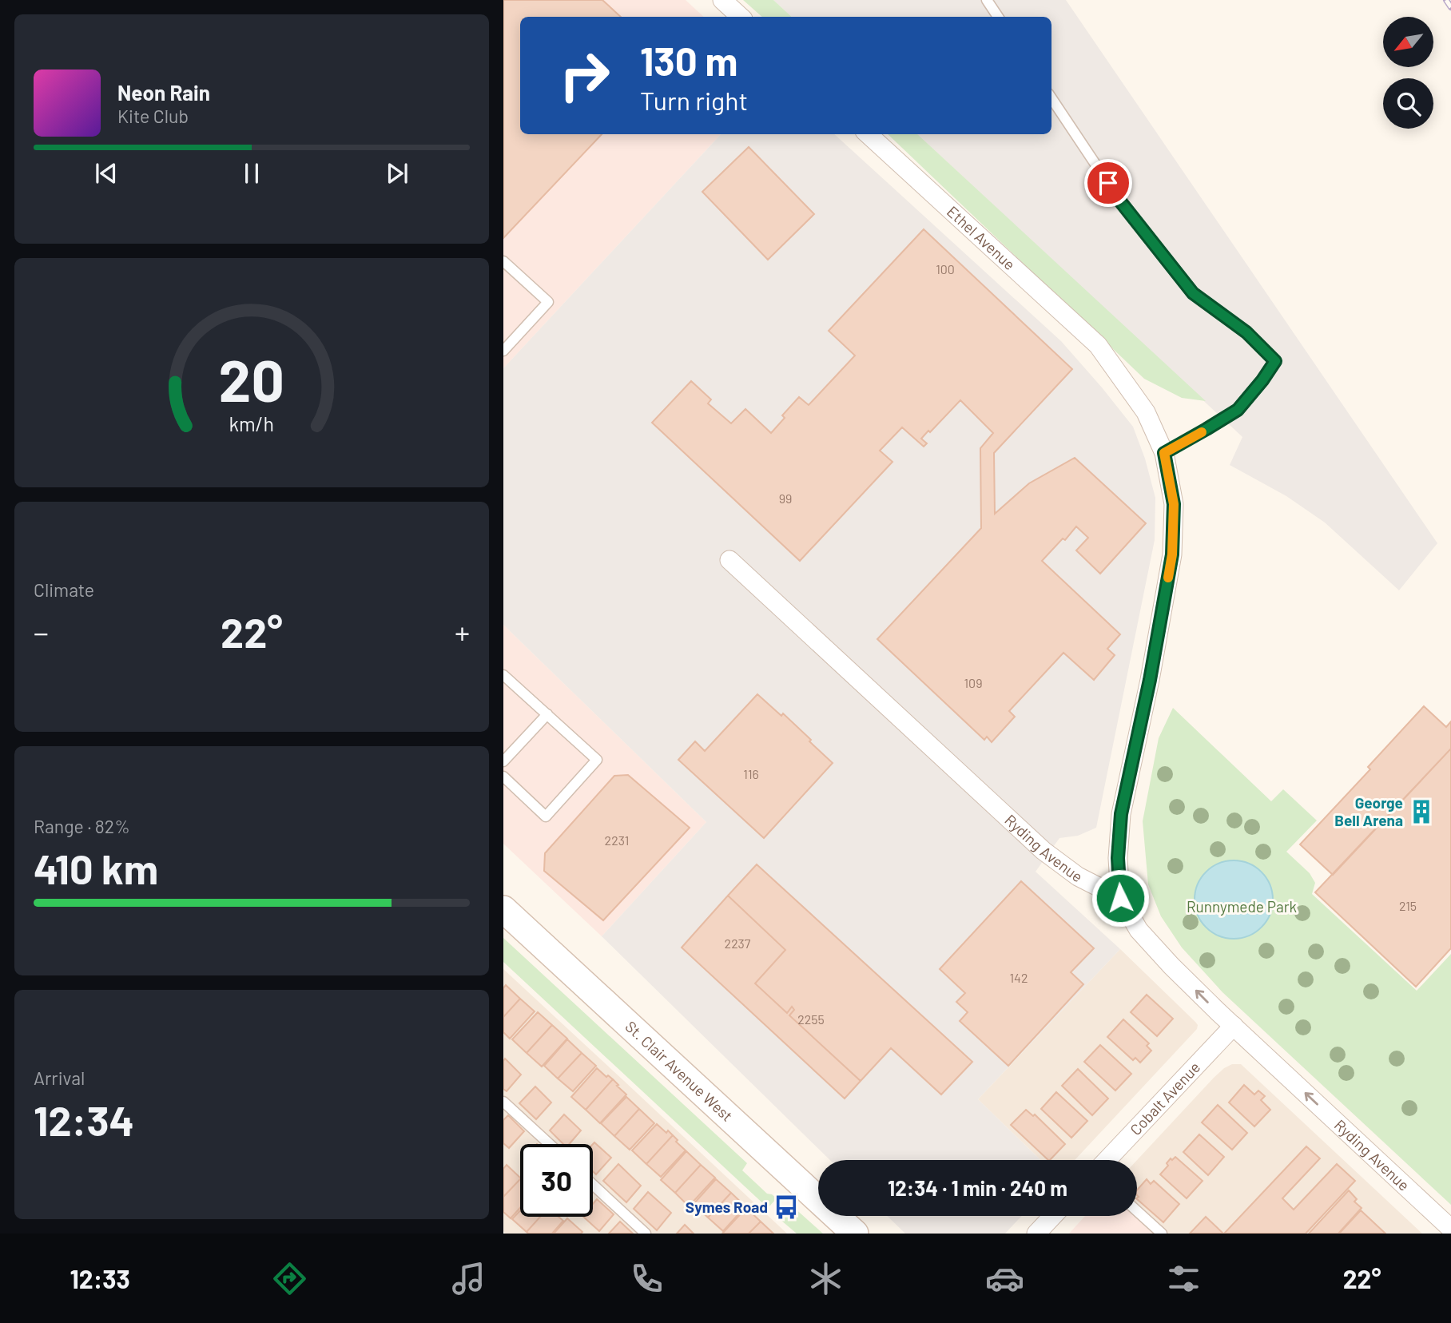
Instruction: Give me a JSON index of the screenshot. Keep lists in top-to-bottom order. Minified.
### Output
{"streets":{"main road":["St. Clair Avenue West"],"street":["Ethel Avenue","Ryding Avenue","Cobalt Avenue"]},"crossings":[["Ethel Avenue","Ryding Avenue"],["Ryding Avenue","Cobalt Avenue"]],"one_way":["Ryding Avenue"],"parks":["Runnymede Park"],"places":{"building":["George Bell Arena"],"bus stop":["Symes Road"]},"house_numbers":["100","99","109","116","2231","215","2237","142","2255"],"north":"bottom left","page":{"turn":["130 m","Turn right"],"song":["Neon Rain","Kite Club"],"tile":["Climate",["Range · 82%","410 km"],["Arrival","12:34"]],"heat":["−","22°","+"],"limit":"30","trip":"12:34 · 1 min · 240 m","tabs":["12:33","22°"],"gauge":["20","km/h"]}}
